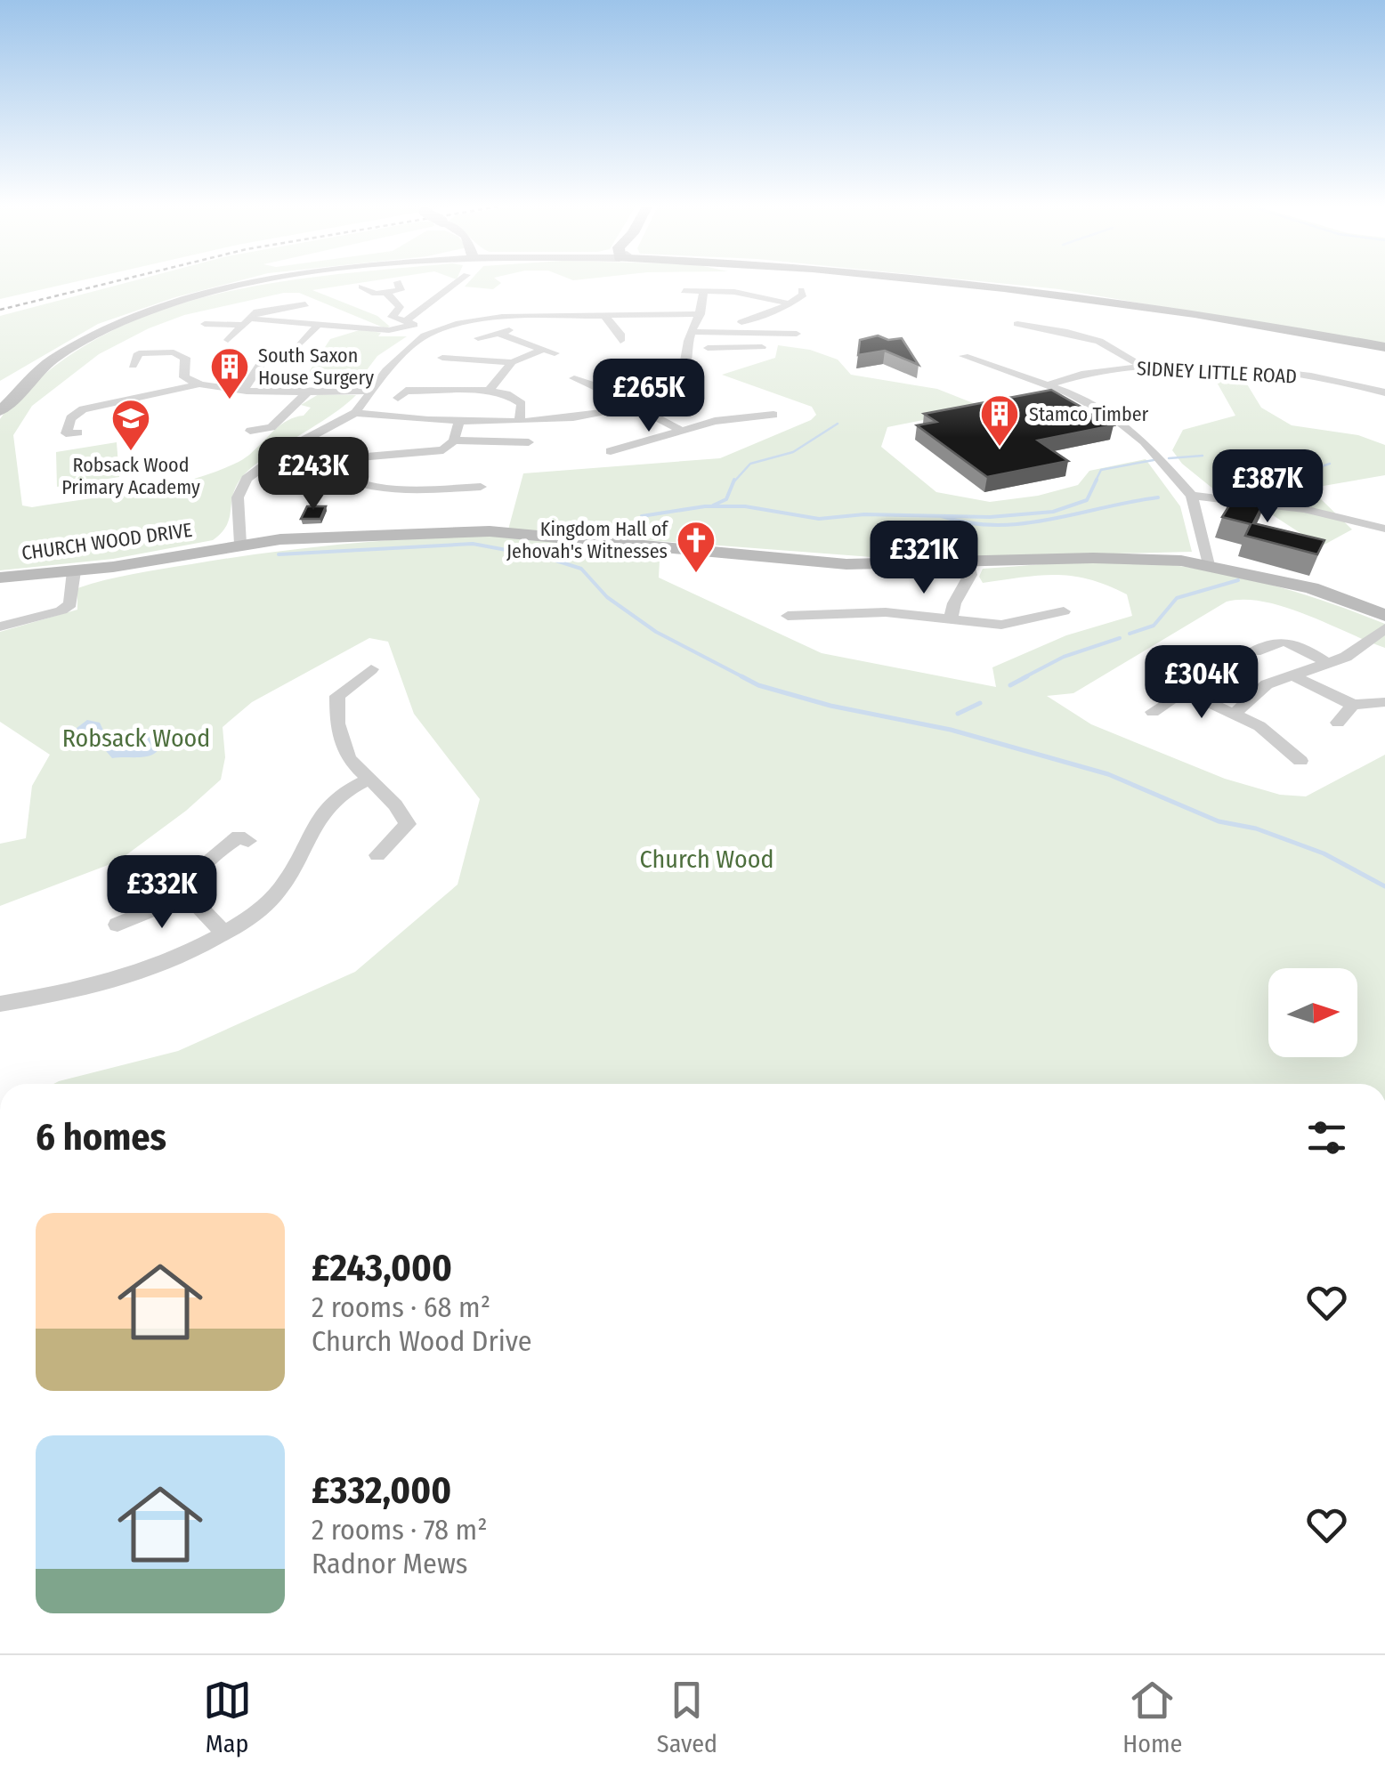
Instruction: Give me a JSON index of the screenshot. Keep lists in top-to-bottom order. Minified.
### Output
{"streets":{"street":["SIDNEY LITTLE ROAD","CHURCH WOOD DRIVE"]},"parks":["Robsack Wood","Church Wood"],"places":{"building":["South Saxon House Surgery","Stamco Timber"],"school or university":["Robsack Wood Primary Academy"],"church":["Kingdom Hall of Jehovah's Witnesses"]},"north":"right","page":{"price":["£265K","£243K","£387K","£321K","£304K","£332K"],"heading":"6 homes","list":[{"name":"£243,000","note":"2 rooms · 68 m² · Church Wood Drive"},{"name":"£332,000","note":"2 rooms · 78 m² · Radnor Mews"}],"tabs":["Map","Saved","Home"]}}
